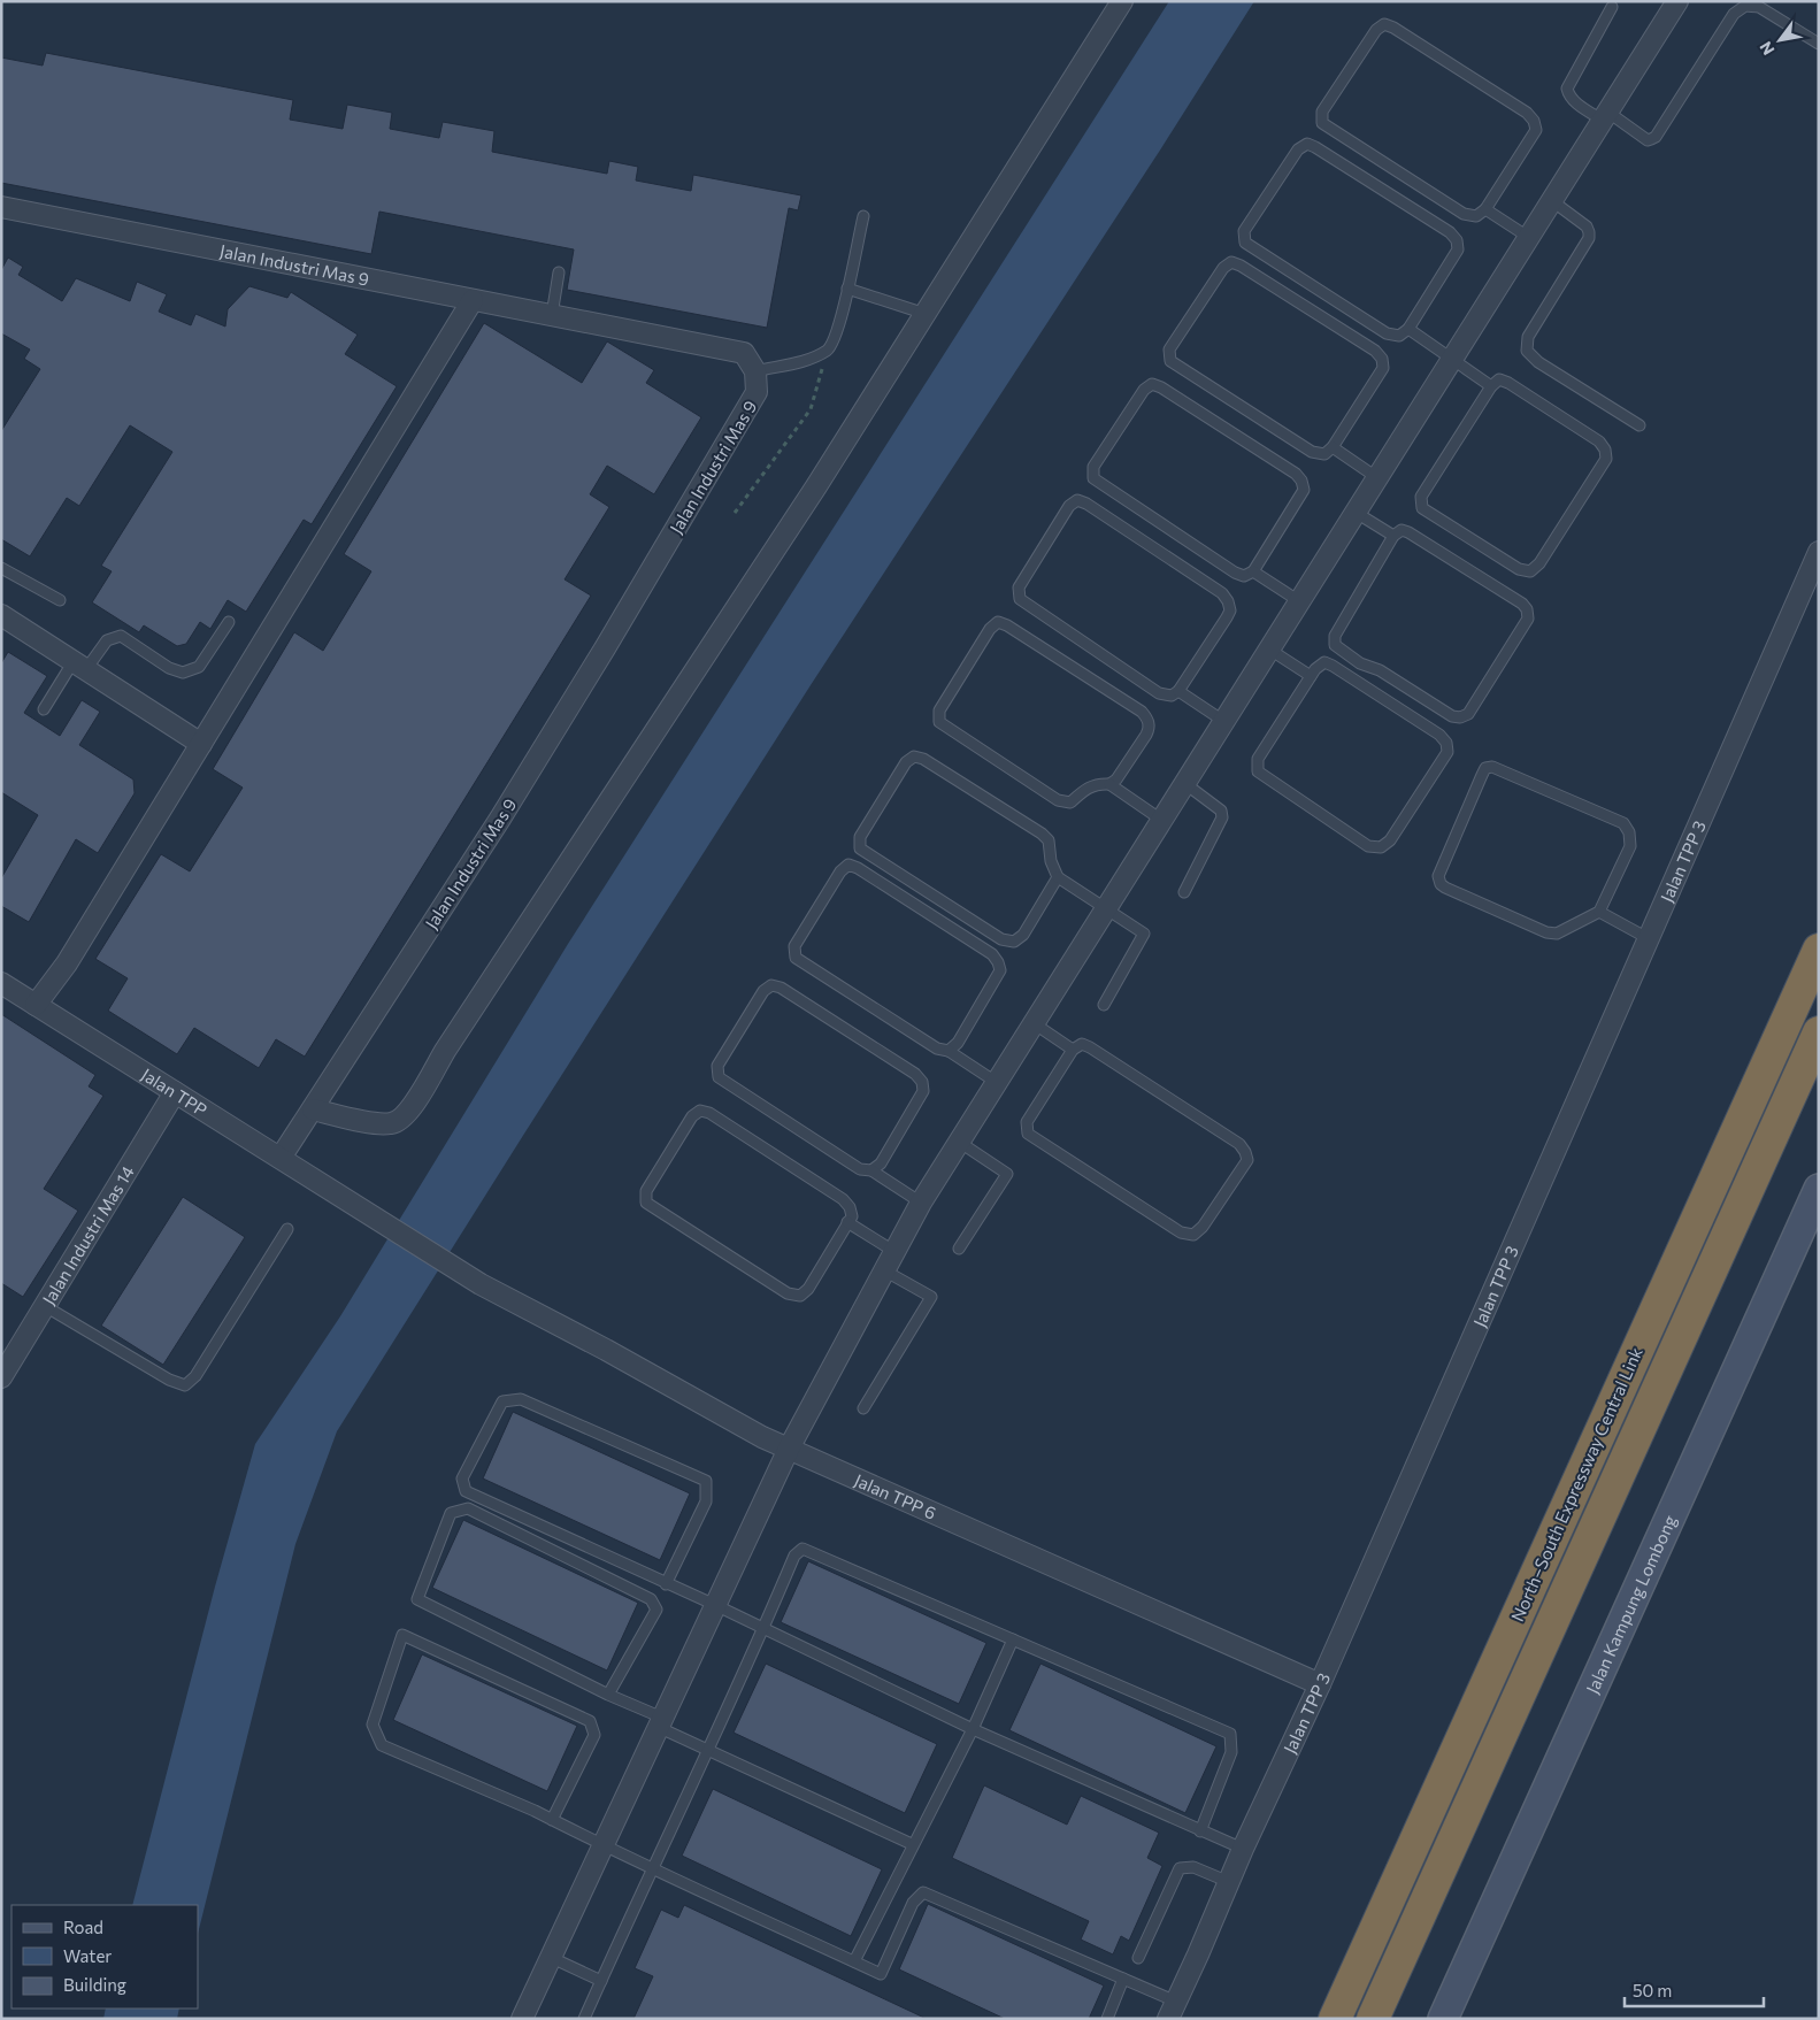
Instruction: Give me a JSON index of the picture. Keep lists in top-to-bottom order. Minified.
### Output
{"streets":{"highway":["North–South Expressway Central Link"],"street":["Jalan Industri Mas 9","Jalan TPP 3","Jalan TPP","Jalan Industri Mas 14","Jalan TPP 6","Jalan Kampung Lombong"]},"crossings":[["Jalan Industri Mas 9","Jalan TPP"],["Jalan TPP 3","Jalan TPP 6"],["Jalan TPP","Jalan Industri Mas 14"],["Jalan TPP","Jalan TPP 6"]],"legend":["Road","Water","Building"],"scale_bar":"50 m","north":"bottom left"}
